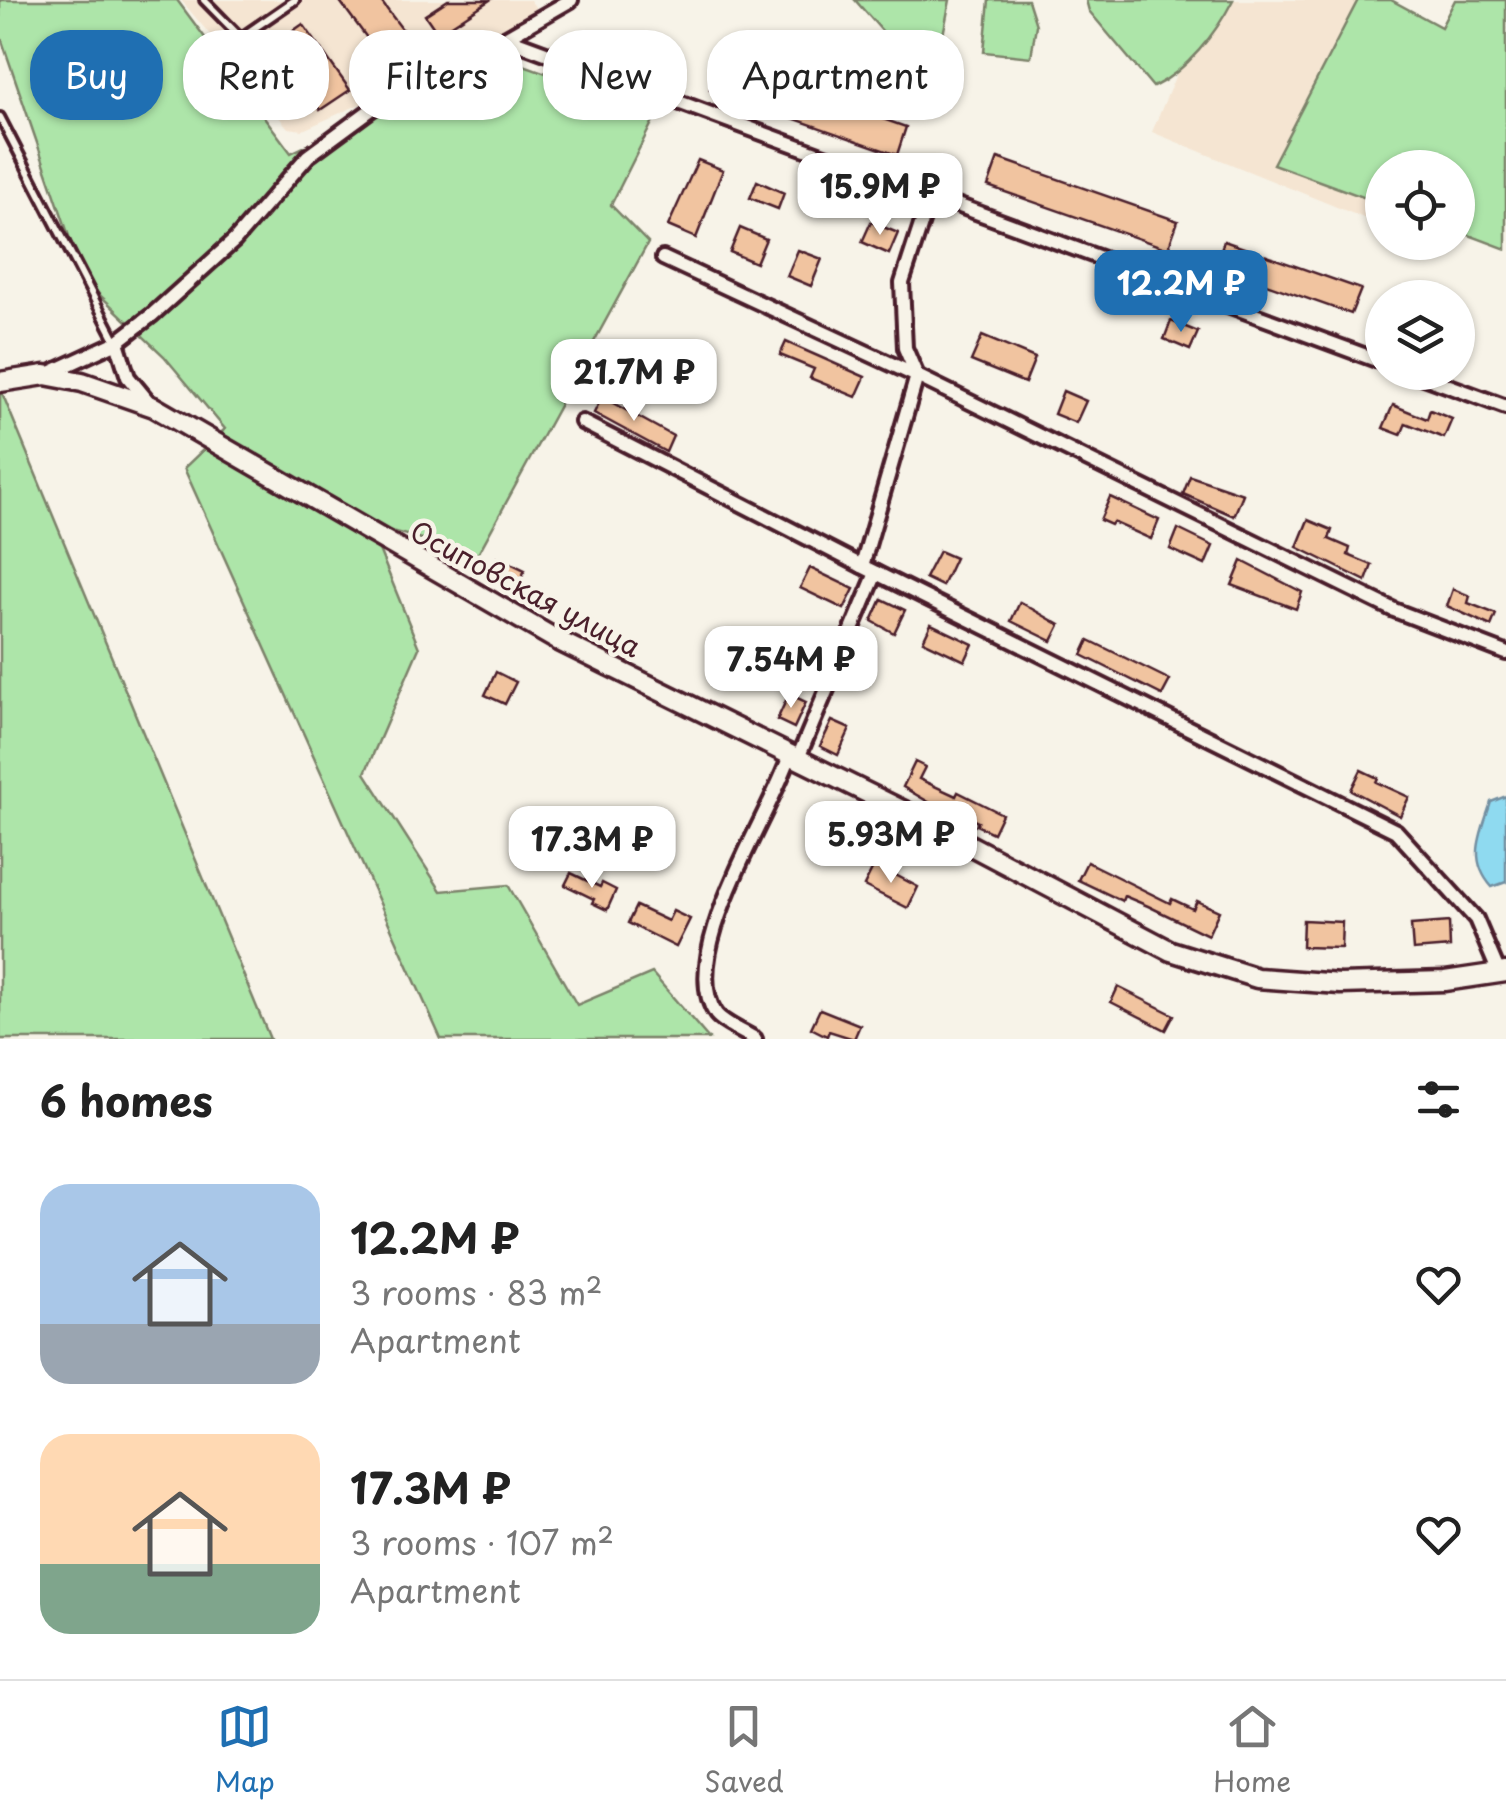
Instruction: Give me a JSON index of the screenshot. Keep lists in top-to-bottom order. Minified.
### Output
{"streets":{"street":["Осиповская улица"]},"page":{"chip":["Buy","Rent","Filters","New","Apartment"],"price":["15.9M ₽","12.2M ₽","21.7M ₽","7.54M ₽","5.93M ₽","17.3M ₽"],"heading":"6 homes","list":[{"name":"12.2M ₽","note":"3 rooms · 83 m² · Apartment"},{"name":"17.3M ₽","note":"3 rooms · 107 m² · Apartment"}],"tabs":["Map","Saved","Home"]}}
